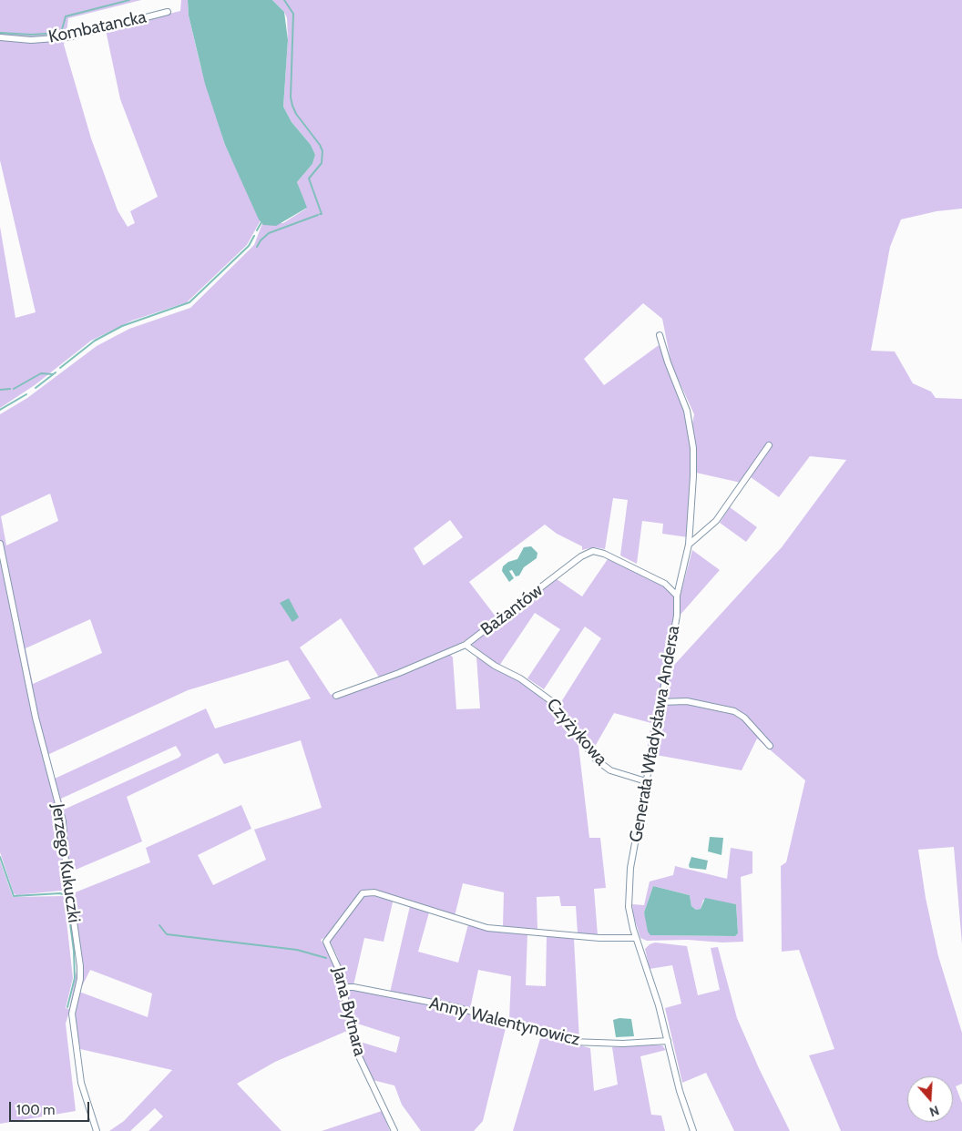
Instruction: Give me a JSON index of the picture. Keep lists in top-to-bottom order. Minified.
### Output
{"streets":{"street":["Kombatancka","Bażantów","Czyżykowa","Generała Władysława Andersa","Jerzego Kukuczki","Jana Bytnara","Anny Walentynowicz"]},"crossings":[["Bażantów","Czyżykowa"],["Bażantów","Generała Władysława Andersa"],["Czyżykowa","Generała Władysława Andersa"],["Generała Władysława Andersa","Jana Bytnara"],["Generała Władysława Andersa","Anny Walentynowicz"],["Jana Bytnara","Anny Walentynowicz"]],"scale_bar":"100 m","north":"bottom"}
